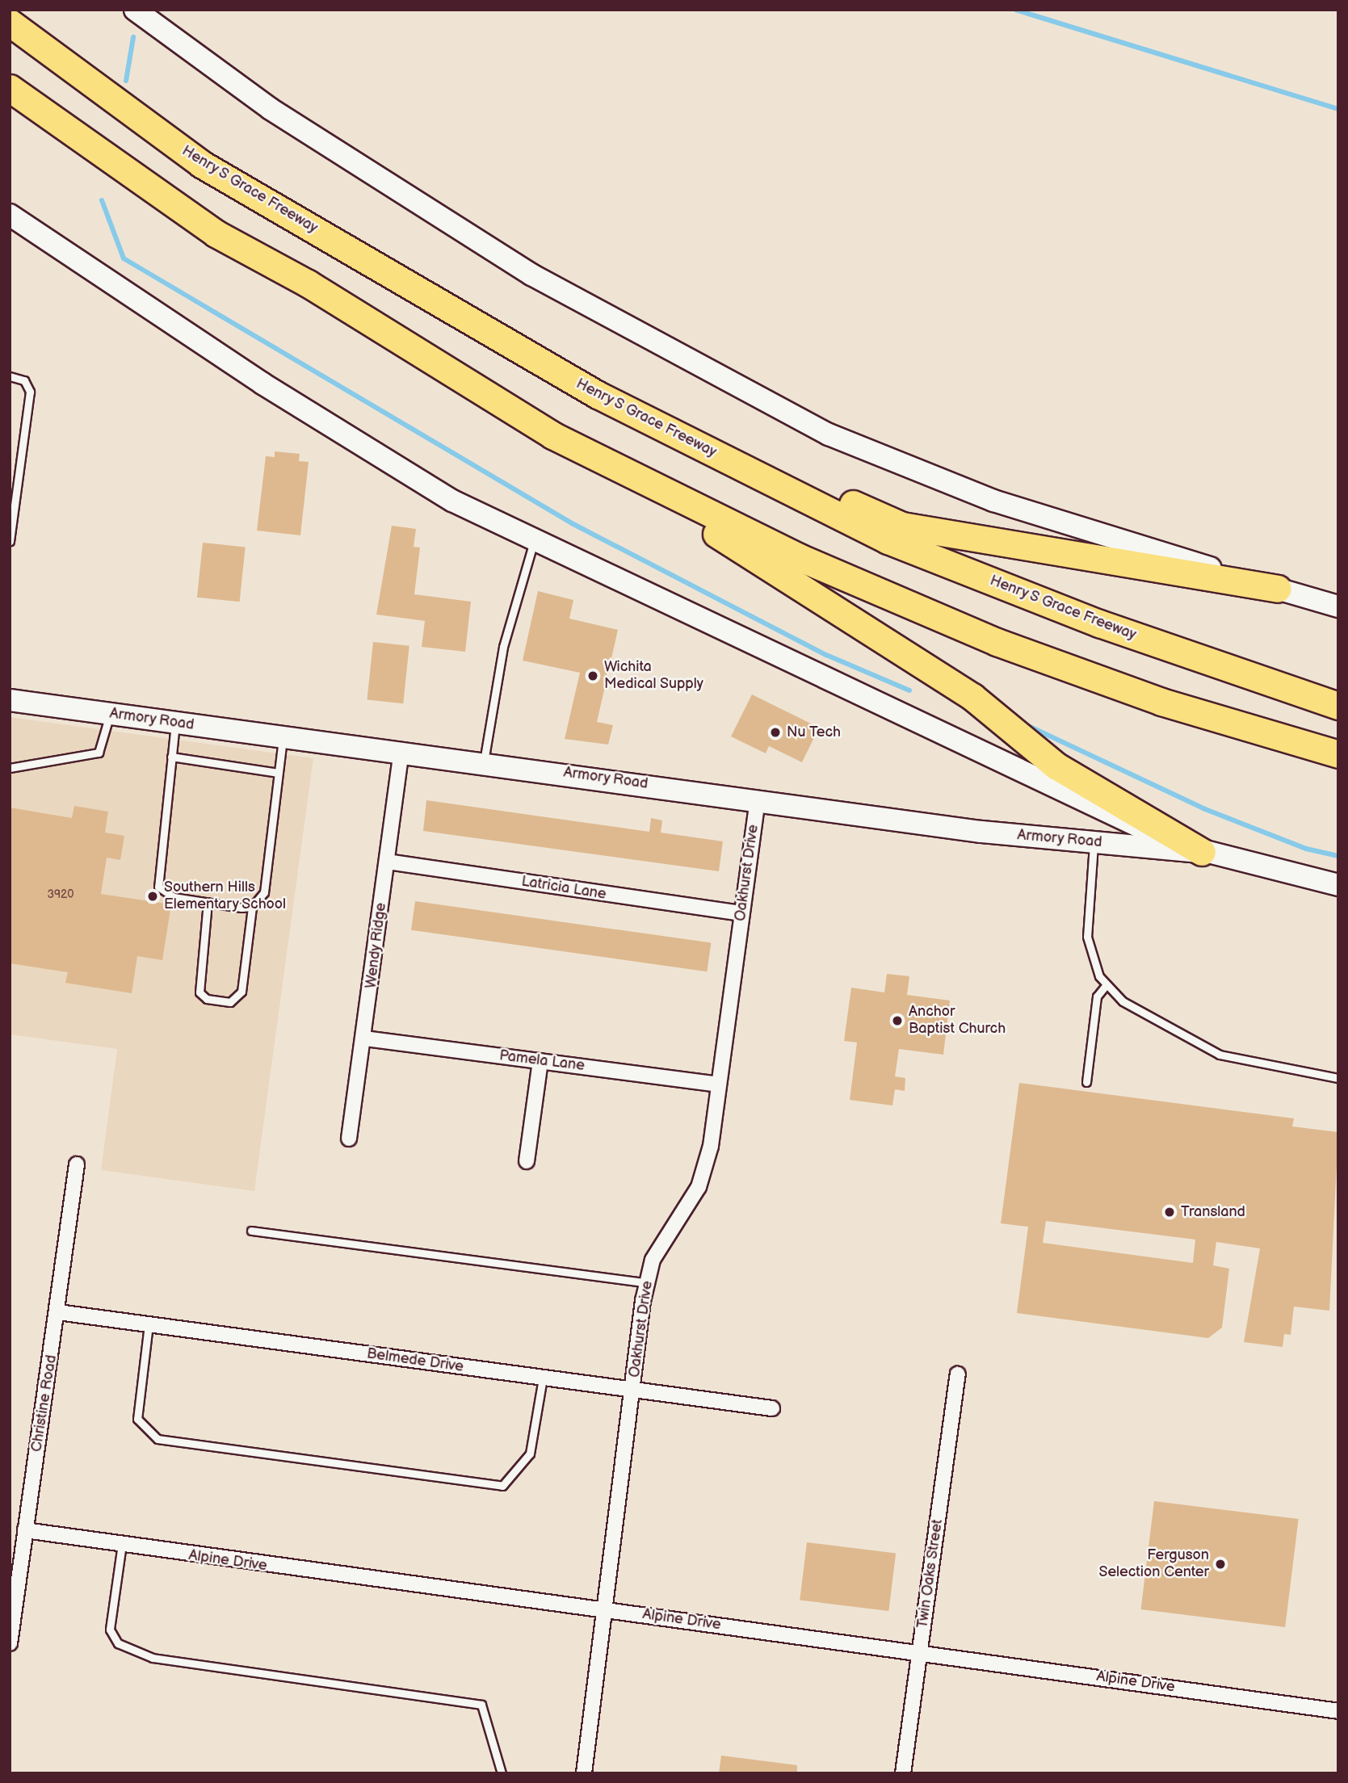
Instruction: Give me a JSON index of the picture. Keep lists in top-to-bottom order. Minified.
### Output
{"streets":{"highway":["Henry S Grace Freeway"],"street":["Armory Road","Oakhurst Drive","Latricia Lane","Wendy Ridge","Pamela Lane","Belmede Drive","Christine Road","Alpine Drive","Twin Oaks Street"]},"crossings":[["Armory Road","Oakhurst Drive"],["Armory Road","Wendy Ridge"],["Oakhurst Drive","Latricia Lane"],["Oakhurst Drive","Pamela Lane"],["Oakhurst Drive","Belmede Drive"],["Oakhurst Drive","Alpine Drive"],["Latricia Lane","Wendy Ridge"],["Wendy Ridge","Pamela Lane"],["Belmede Drive","Christine Road"],["Christine Road","Alpine Drive"],["Alpine Drive","Twin Oaks Street"]],"places":["Wichita Medical Supply","Nu Tech","Southern Hills Elementary School","Anchor Baptist Church","Transland","Ferguson Selection Center"],"house_numbers":["3920"]}
